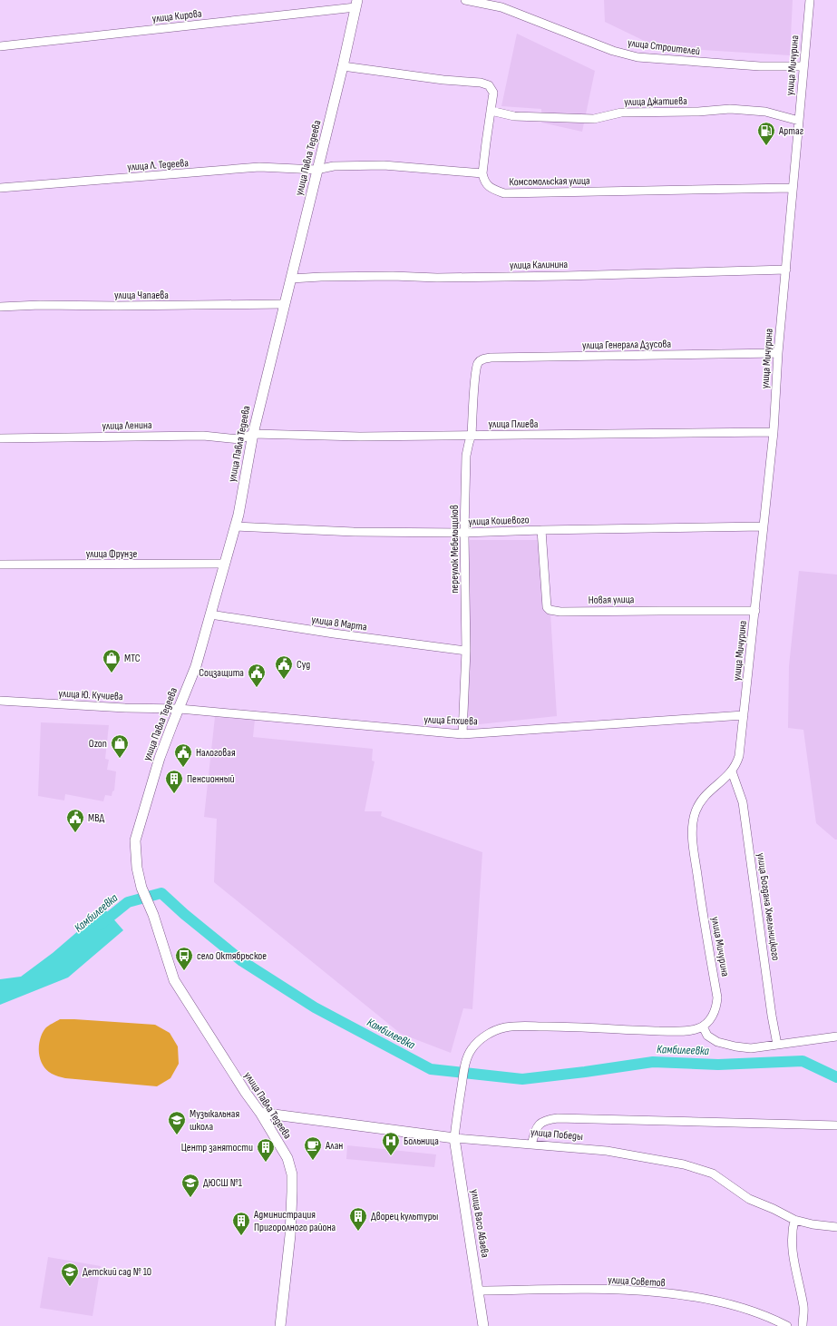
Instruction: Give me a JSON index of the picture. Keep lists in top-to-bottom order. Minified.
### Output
{"streets":{"main road":["улица Павла Тедеева","улица Победы","улица Васо Абаева"],"street":["улица Кирова","улица Строителей","улица Мичурина","улица Джатиева","улица Л. Тедеева","Комсомольская улица","улица Калинина","улица Чапаева","улица Генерала Дзусова","улица Плиева","улица Ленина","улица Кошевого","переулок Мебельщиков","улица Фрунзе","Новая улица","улица 8 Марта","улица Ю. Кучиева","улица Епхиева","улица Богдана Хмельницкого","улица Советов"]},"crossings":[["улица Кирова","улица Павла Тедеева"],["улица Строителей","улица Мичурина"],["улица Мичурина","улица Джатиева"],["улица Мичурина","Комсомольская улица"],["улица Мичурина","улица Калинина"],["улица Мичурина","улица Генерала Дзусова"],["улица Мичурина","улица Плиева"],["улица Мичурина","улица Кошевого"],["улица Мичурина","Новая улица"],["улица Мичурина","улица Епхиева"],["улица Мичурина","улица Богдана Хмельницкого"],["улица Мичурина","улица Васо Абаева"],["улица Павла Тедеева","улица Л. Тедеева"],["улица Павла Тедеева","улица Калинина"],["улица Павла Тедеева","улица Чапаева"],["улица Павла Тедеева","улица Плиева"],["улица Павла Тедеева","улица Ленина"],["улица Павла Тедеева","улица Кошевого"],["улица Павла Тедеева","улица Фрунзе"],["улица Павла Тедеева","улица 8 Марта"],["улица Павла Тедеева","улица Ю. Кучиева"],["улица Павла Тедеева","улица Епхиева"],["улица Павла Тедеева","улица Победы"],["улица Генерала Дзусова","переулок Мебельщиков"],["улица Плиева","улица Ленина"],["улица Плиева","переулок Мебельщиков"],["улица Кошевого","переулок Мебельщиков"],["улица Кошевого","Новая улица"],["переулок Мебельщиков","улица 8 Марта"],["переулок Мебельщиков","улица Епхиева"],["улица Ю. Кучиева","улица Епхиева"],["улица Победы","улица Васо Абаева"],["улица Васо Абаева","улица Советов"]],"water":["Камбилеевка"],"places":{"fuel station":["Артаг"],"shop":["МТС","Ozon"],"public building":["Суд","Соцзащита","Налоговая","МВД"],"building":["Пенсионный","Центр занятости","Дворец культуры","Администрация Пригоролного района"],"bus stop":["село Октябрьское"],"school or university":["Музыкальная школа","ДЮСШ №1","Детский сад № 10"],"hospital":["Больница"],"cafe":["Алан"]}}
